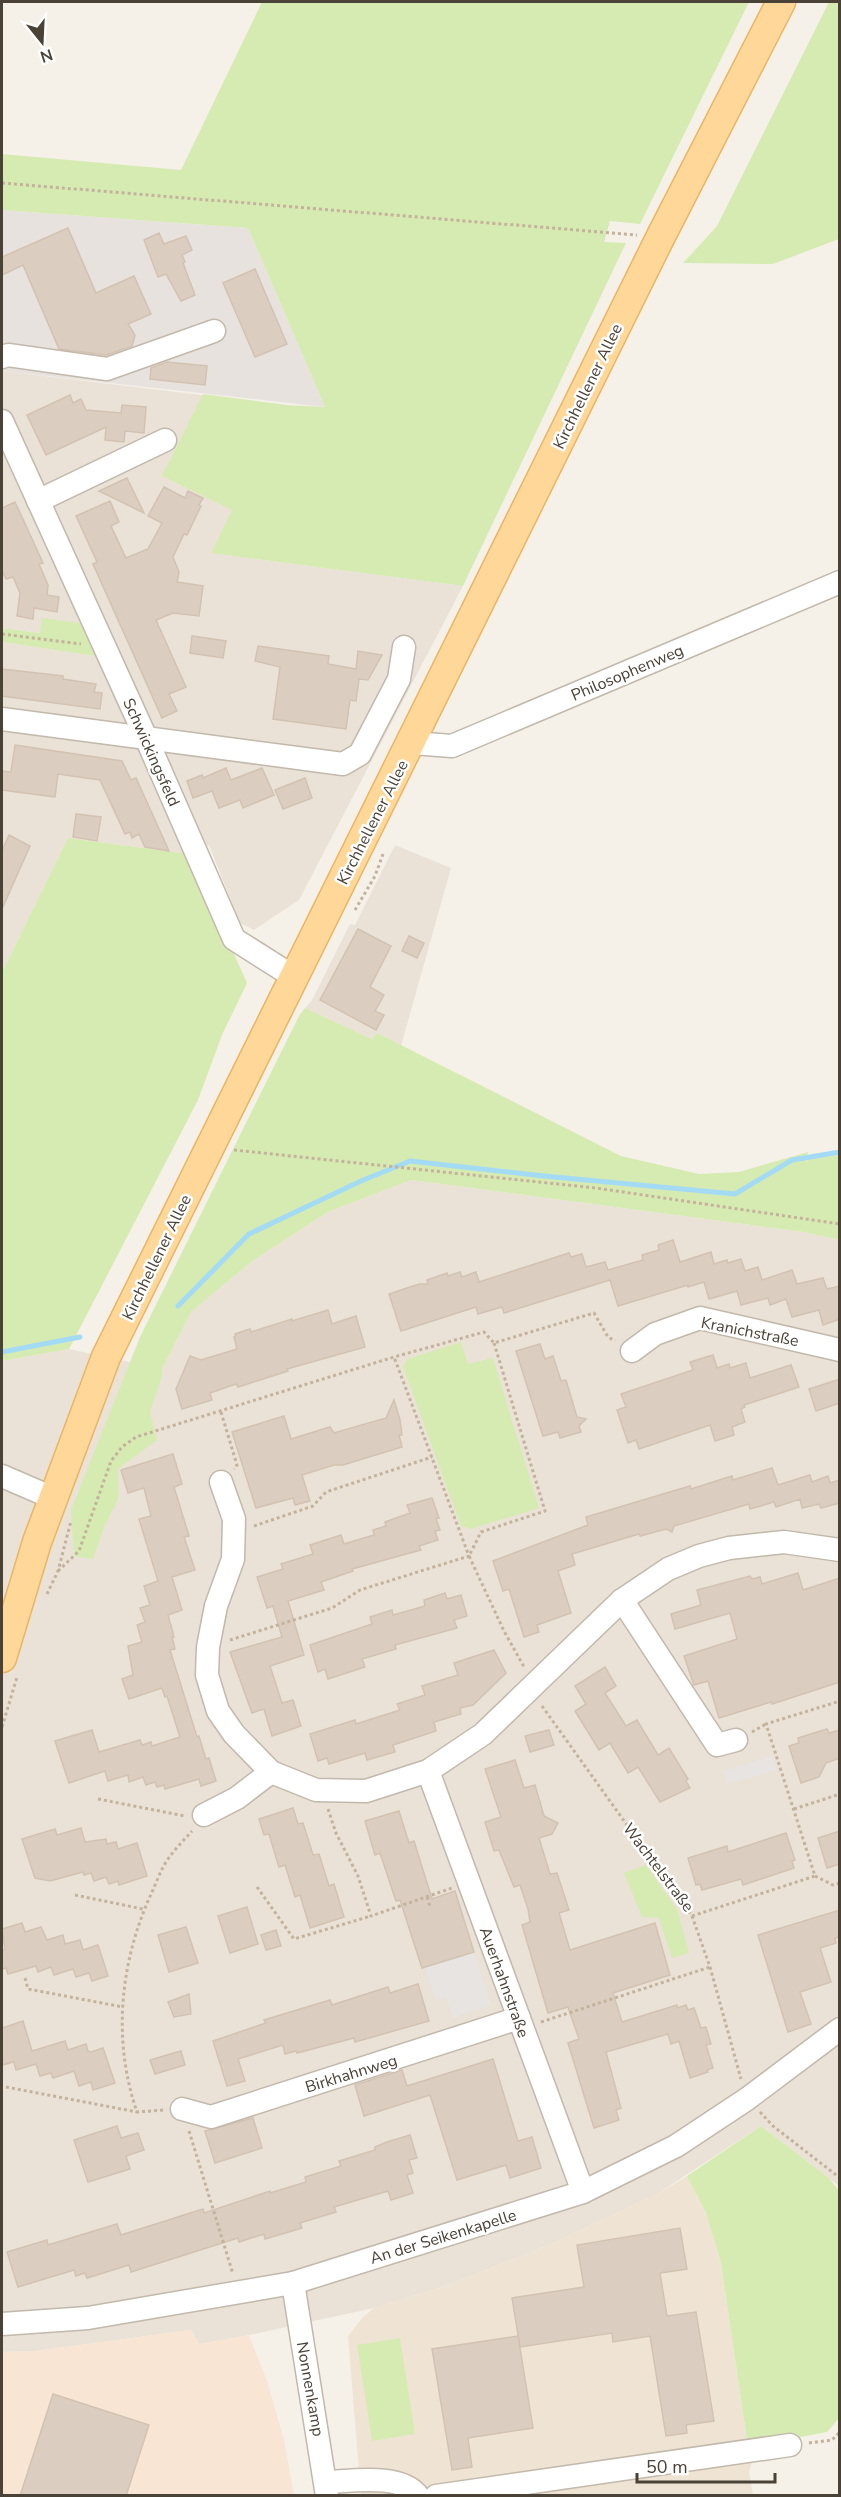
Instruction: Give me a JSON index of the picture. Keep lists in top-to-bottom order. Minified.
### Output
{"streets":{"main road":["Kirchhellener Allee"],"street":["Philosophenweg","Schwickingsfeld","Kranichstraße","Auerhahnstraße","Birkhahnweg","An der Seikenkapelle","Nonnenkamp"],"path":["Wachtelstraße"]},"crossings":[["Kirchhellener Allee","Philosophenweg"],["Kirchhellener Allee","Schwickingsfeld"],["Auerhahnstraße","Birkhahnweg"],["Auerhahnstraße","An der Seikenkapelle"],["An der Seikenkapelle","Nonnenkamp"]],"scale_bar":"50 m","north":"bottom"}
